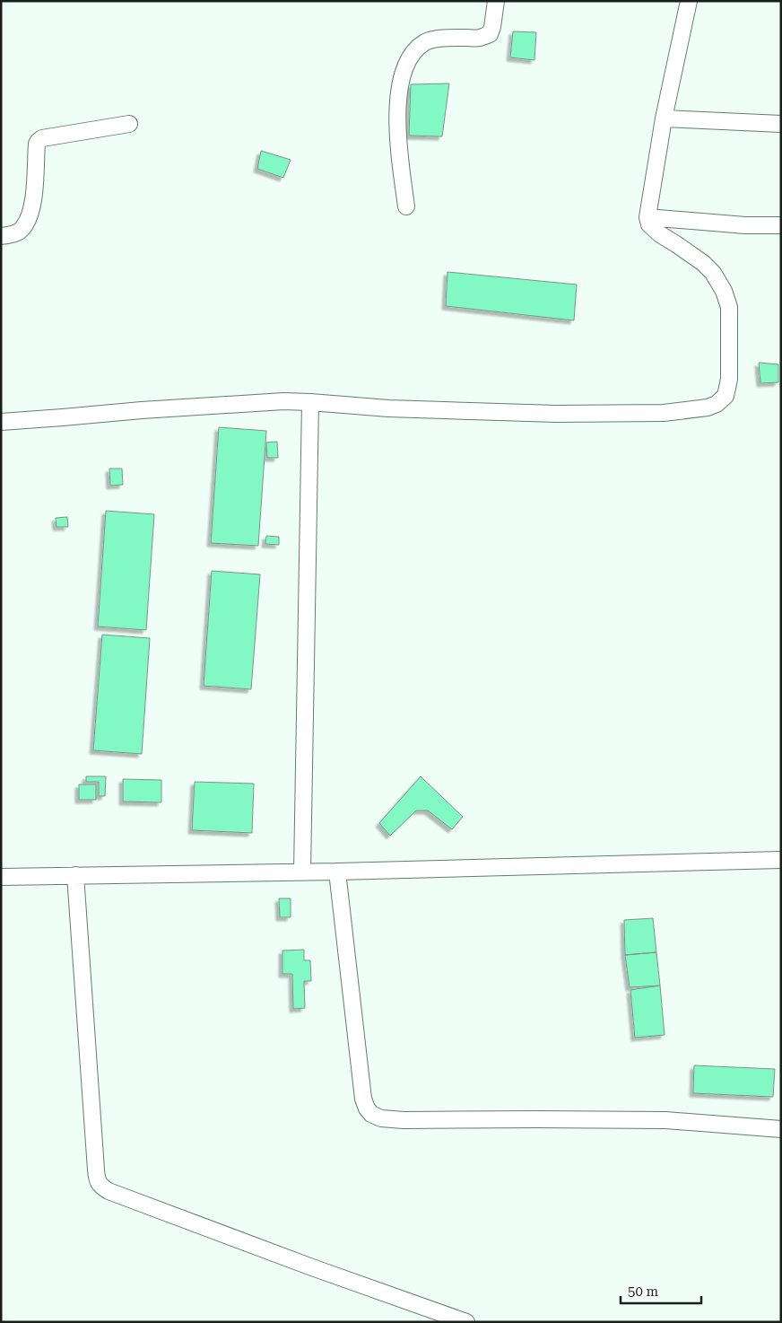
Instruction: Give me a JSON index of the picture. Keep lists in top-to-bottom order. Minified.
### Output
{"scale_bar":"50 m"}
